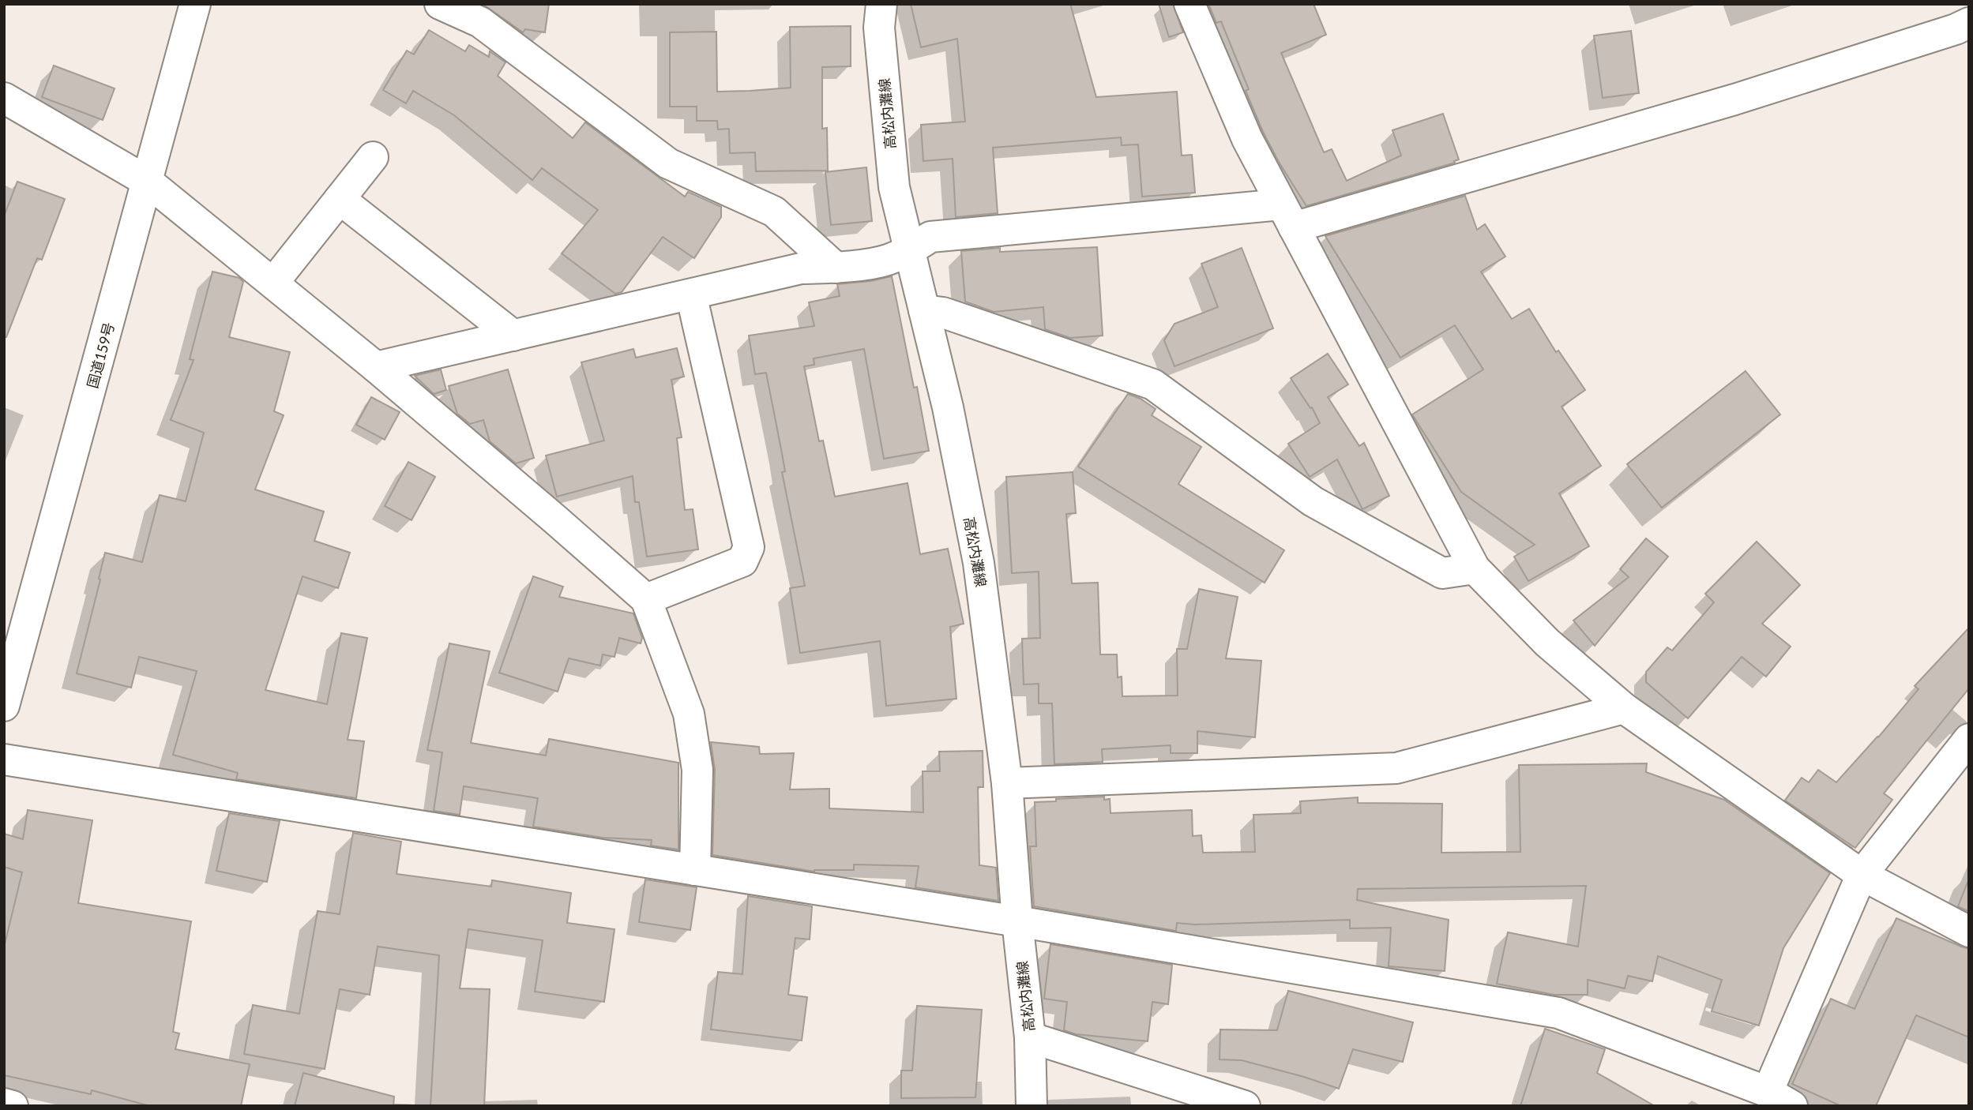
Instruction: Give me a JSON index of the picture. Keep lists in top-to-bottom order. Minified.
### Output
{"streets":{"main road":["高松内灘線","国道159号"]}}
